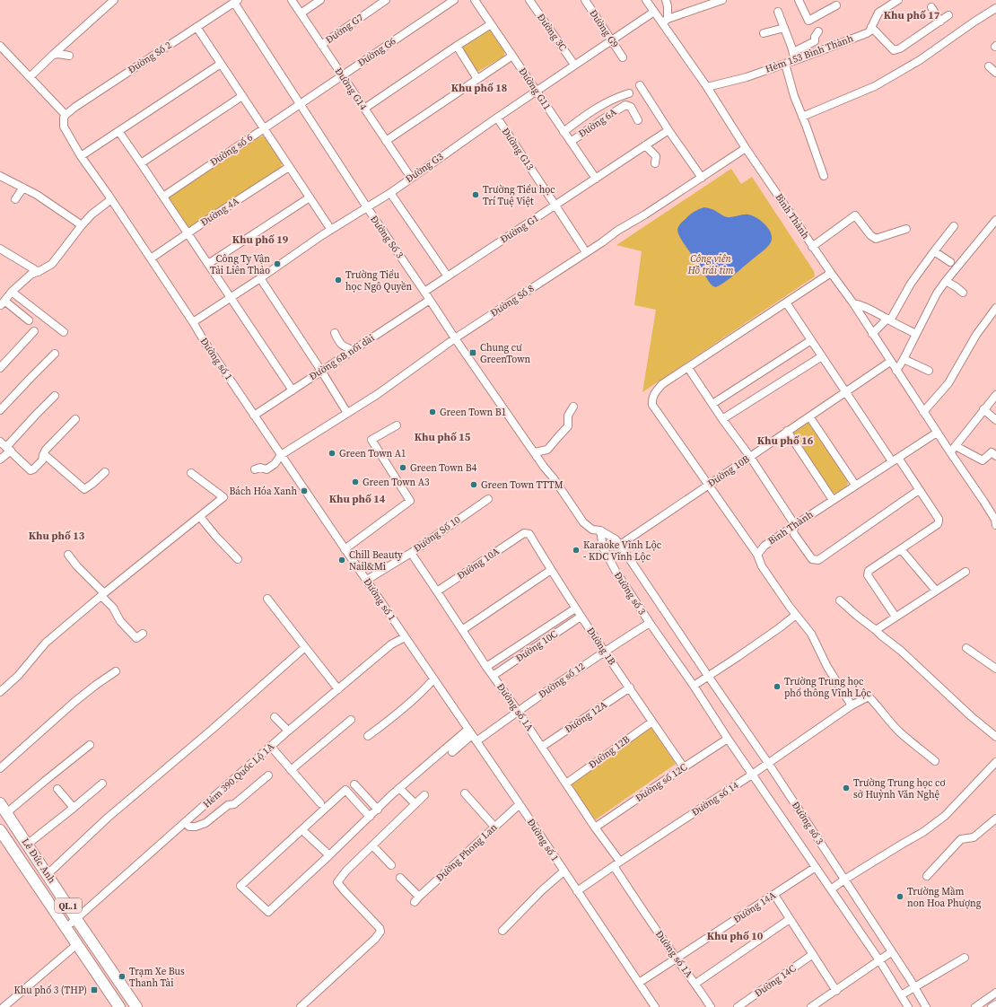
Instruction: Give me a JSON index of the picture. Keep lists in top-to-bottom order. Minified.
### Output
{"streets":{"highway":["Lê Đức Anh","QL.1"],"street":["Đường G7","Đường G9","Đường 3C","Đường G6","Hẻm 153 Bình Thành","Đường Số 2","Đường G14","Đường G11","Đường 6A","Đường G13","Đường số 6","Đường G3","Đường 4A","Bình Thành","Đường G1","Đường Số 3","Đường Số 8","Đường 6B nối dài","Đường số 1","Đường 10B","Đường Số 10","Đường 10A","Đường số 3","Đường 10C","Đường 1B","Đường số 12","Đường số 1A","Đường 12A","Đường 12B","Hẻm 390 Quốc Lộ 1A","Đường số 12C","Đường số 14","Đường Phong Lan","Đường 14A","Đường 14C"]},"crossings":[["Đường G7","Đường G14"],["Đường G9","Đường G3"],["Đường 3C","Đường G3"],["Đường G6","Đường G14"],["Đường G6","Đường số 6"],["Đường G6","Đường Số 3"],["Hẻm 153 Bình Thành","Bình Thành"],["Đường Số 2","Đường Số 3"],["Đường Số 2","Đường số 1"],["Đường G14","Đường G3"],["Đường G11","Đường 6A"],["Đường G11","Đường G3"],["Đường G11","Đường G1"],["Đường G13","Đường G3"],["Đường G13","Đường G1"],["Đường G13","Đường Số 8"],["Đường số 6","Đường Số 3"],["Đường G3","Bình Thành"],["Đường G3","Đường Số 3"],["Đường G3","Đường số 1"],["Đường 4A","Đường số 1"],["Bình Thành","Đường Số 8"],["Bình Thành","Đường 10B"],["Đường G1","Đường Số 3"],["Đường Số 3","Đường Số 8"],["Đường Số 3","Đường 6B nối dài"],["Đường Số 3","Đường số 3"],["Đường Số 8","Đường số 1"],["Đường 6B nối dài","Đường số 1"],["Đường số 1","Đường Số 10"],["Đường số 1","Đường số 12"],["Đường số 1","Hẻm 390 Quốc Lộ 1A"],["Đường số 1","Đường số 14"],["Đường số 1","Đường Phong Lan"],["Đường số 1","Đường 14A"],["Đường 10B","Đường số 3"],["Đường Số 10","Đường số 1A"],["Đường 10A","Đường 1B"],["Đường 10A","Đường số 1A"],["Đường số 3","Đường số 12"],["Đường số 3","Đường số 12C"],["Đường số 3","Đường số 14"],["Đường số 3","Đường 14A"],["Đường 10C","Đường 1B"],["Đường 10C","Đường số 1A"],["Đường 1B","Đường số 12"],["Đường 1B","Đường 12A"],["Đường 1B","Đường 12B"],["Đường 1B","Đường số 12C"],["Đường số 12","Đường số 1A"],["Đường số 1A","Đường 12A"],["Đường số 1A","Đường 12B"],["Đường số 1A","Đường số 12C"],["Đường số 1A","Đường số 14"],["Đường số 1A","Đường 14A"],["Hẻm 390 Quốc Lộ 1A","Lê Đức Anh"]],"districts":["Khu phố 17","Khu phố 18","Khu phố 19","Khu phố 15","Khu phố 16","Khu phố 14","Khu phố 13","Khu phố 10"],"parks":["Công viên Hồ trái tim"],"places":{"other":["Trường Tiểu học Trí Tuệ Việt","Công Ty Vận Tải Liên Thảo","Trường Tiểu học Ngô Quyền","Green Town B1","Green Town A1","Green Town B4","Green Town A3","Green Town TTTM","Bách Hóa Xanh","Karaoke Vĩnh Lộc - KDC Vĩnh Lộc","Chill Beauty Nail&Mi","Trường Trung học phổ thông Vĩnh Lộc","Trường Trung học cơ sở Huỳnh Văn Nghệ","Trường Mầm non Hoa Phượng","Trạm Xe Bus Thanh Tài"],"transit":["Chung cư GreenTown","Khu phố 3 (THP)"]}}
